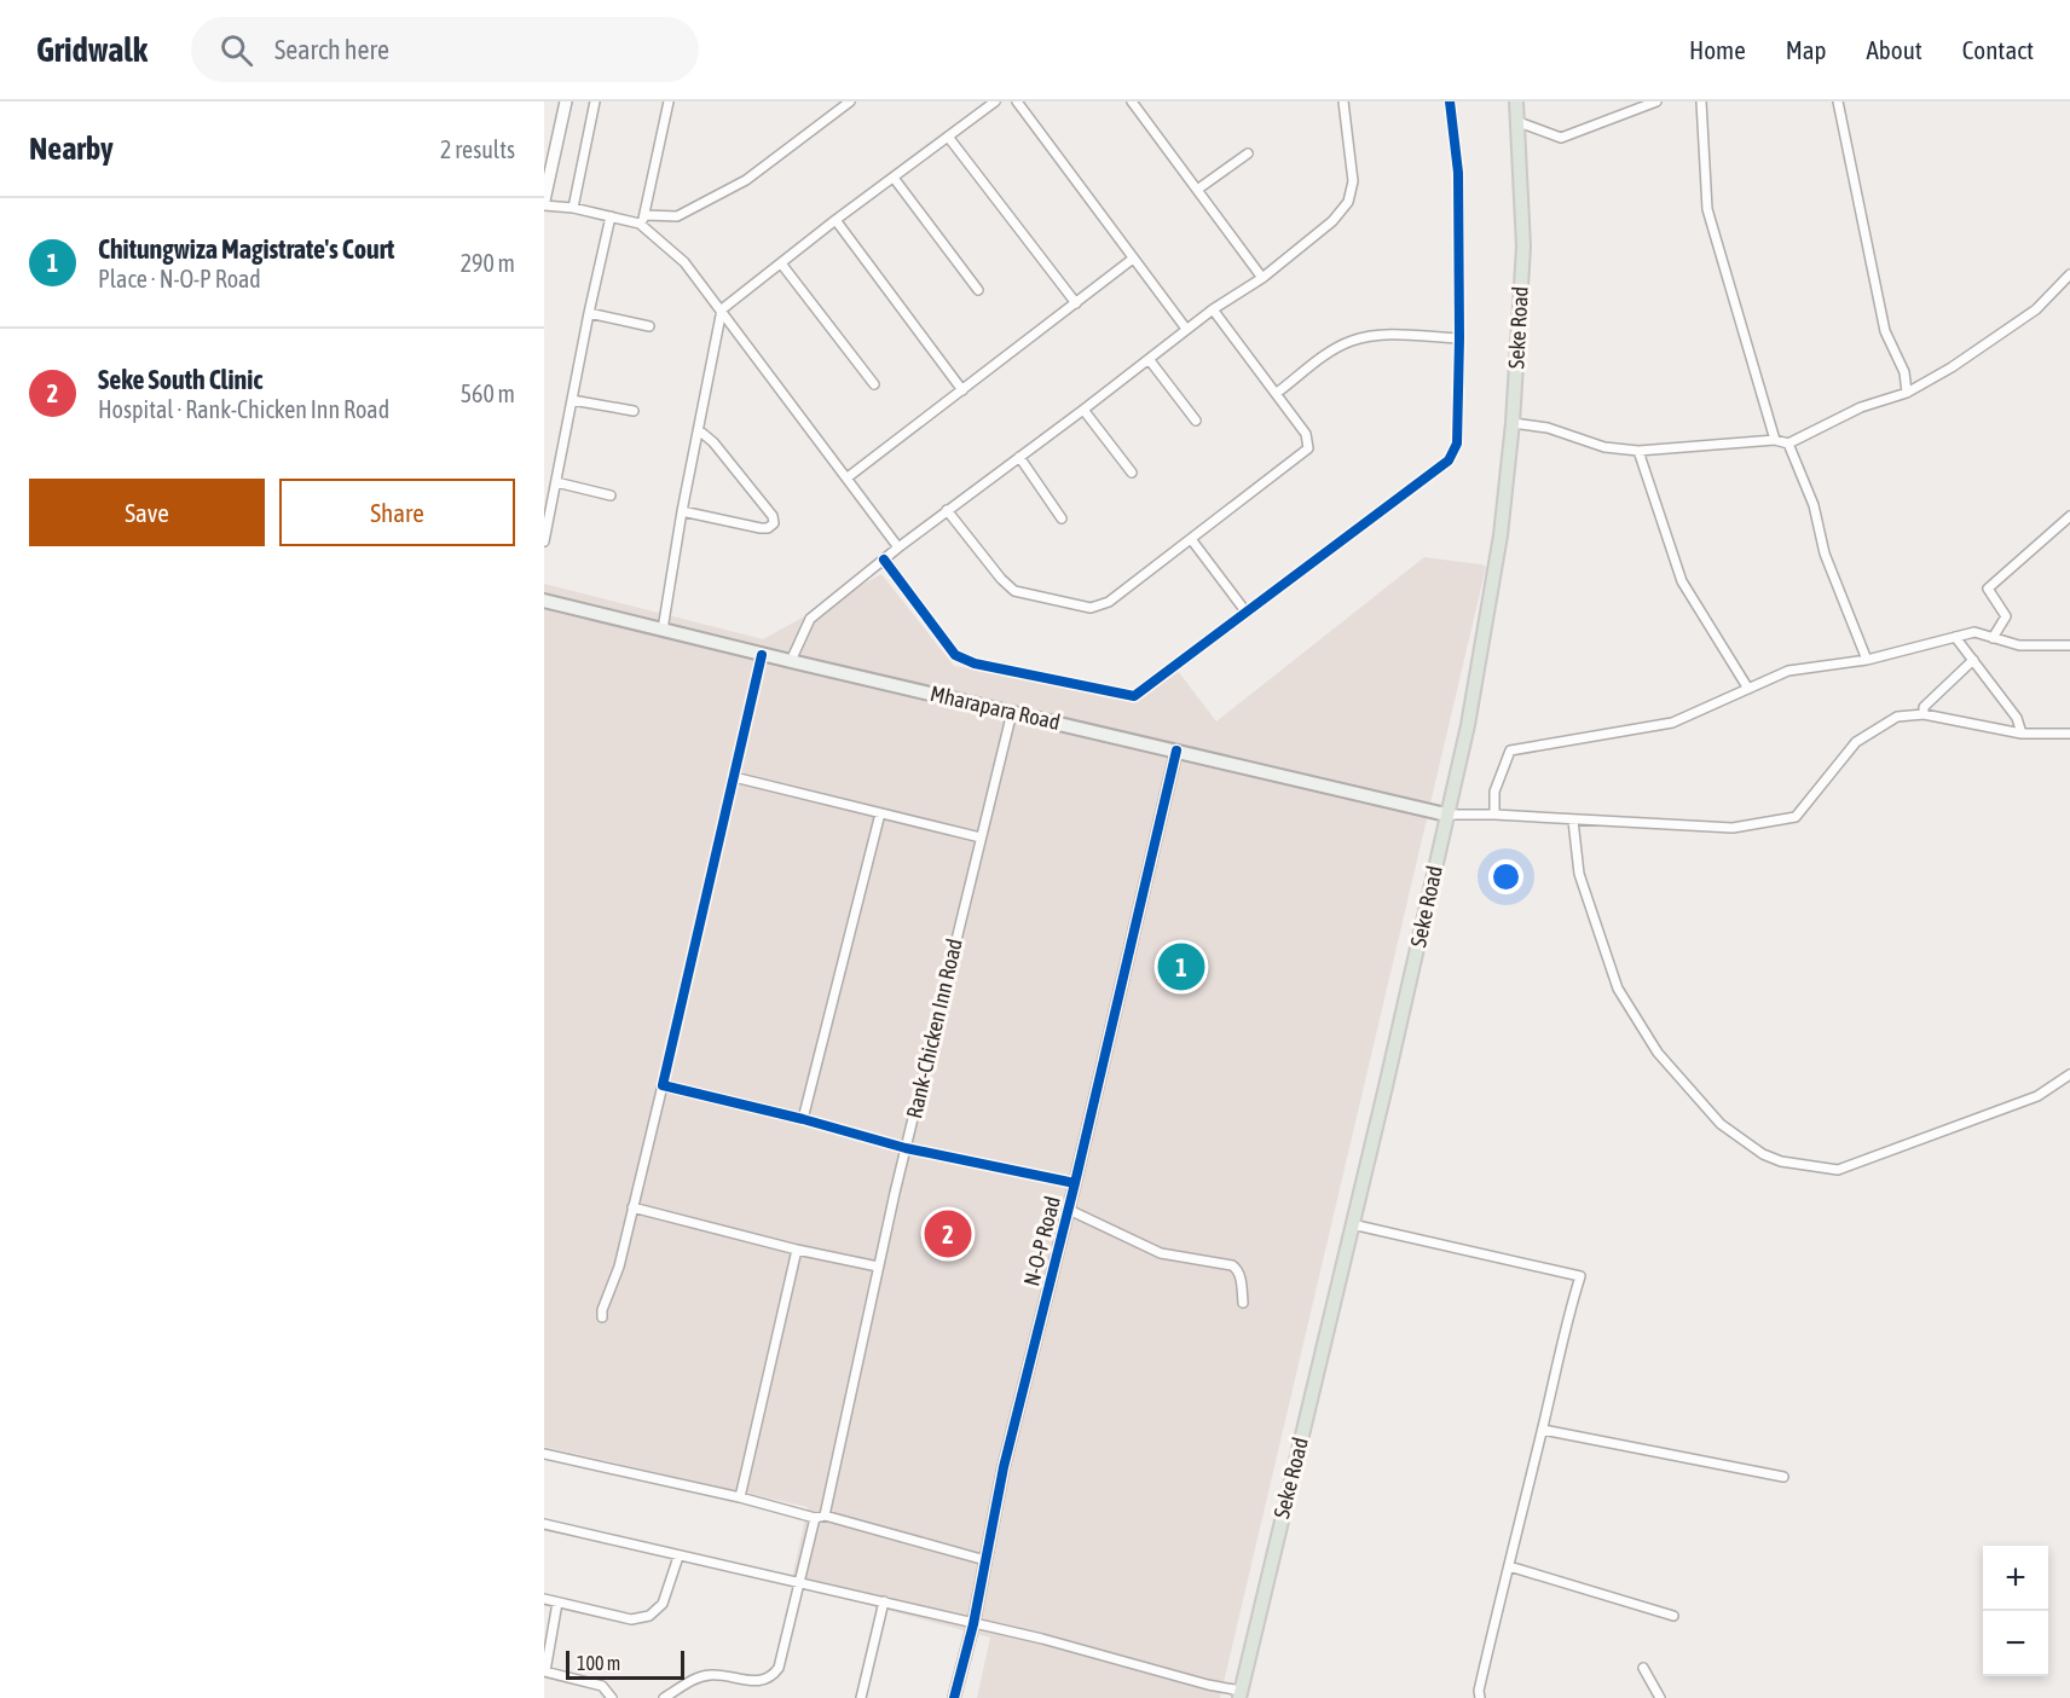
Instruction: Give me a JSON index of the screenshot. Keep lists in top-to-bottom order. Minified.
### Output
{"streets":{"main road":["Seke Road","Mharapara Road"],"street":["Rank-Chicken Inn Road","N-O-P Road"]},"crossings":[["Seke Road","Mharapara Road"],["Mharapara Road","Rank-Chicken Inn Road"],["Mharapara Road","N-O-P Road"]],"scale_bar":"100 m","page":{"header":"Gridwalk","search":"Search here","nav":["Home","Map","About","Contact"],"heading":["Nearby","2 results"],"list":[{"mark":"1","name":"Chitungwiza Magistrate's Court","note":"Place · N-O-P Road","value":"290 m"},{"mark":"2","name":"Seke South Clinic","note":"Hospital · Rank-Chicken Inn Road","value":"560 m"}],"buttons":["Save","Share"],"pins":["1","2"],"map_buttons":["+","−"],"scale":"100 m"}}
